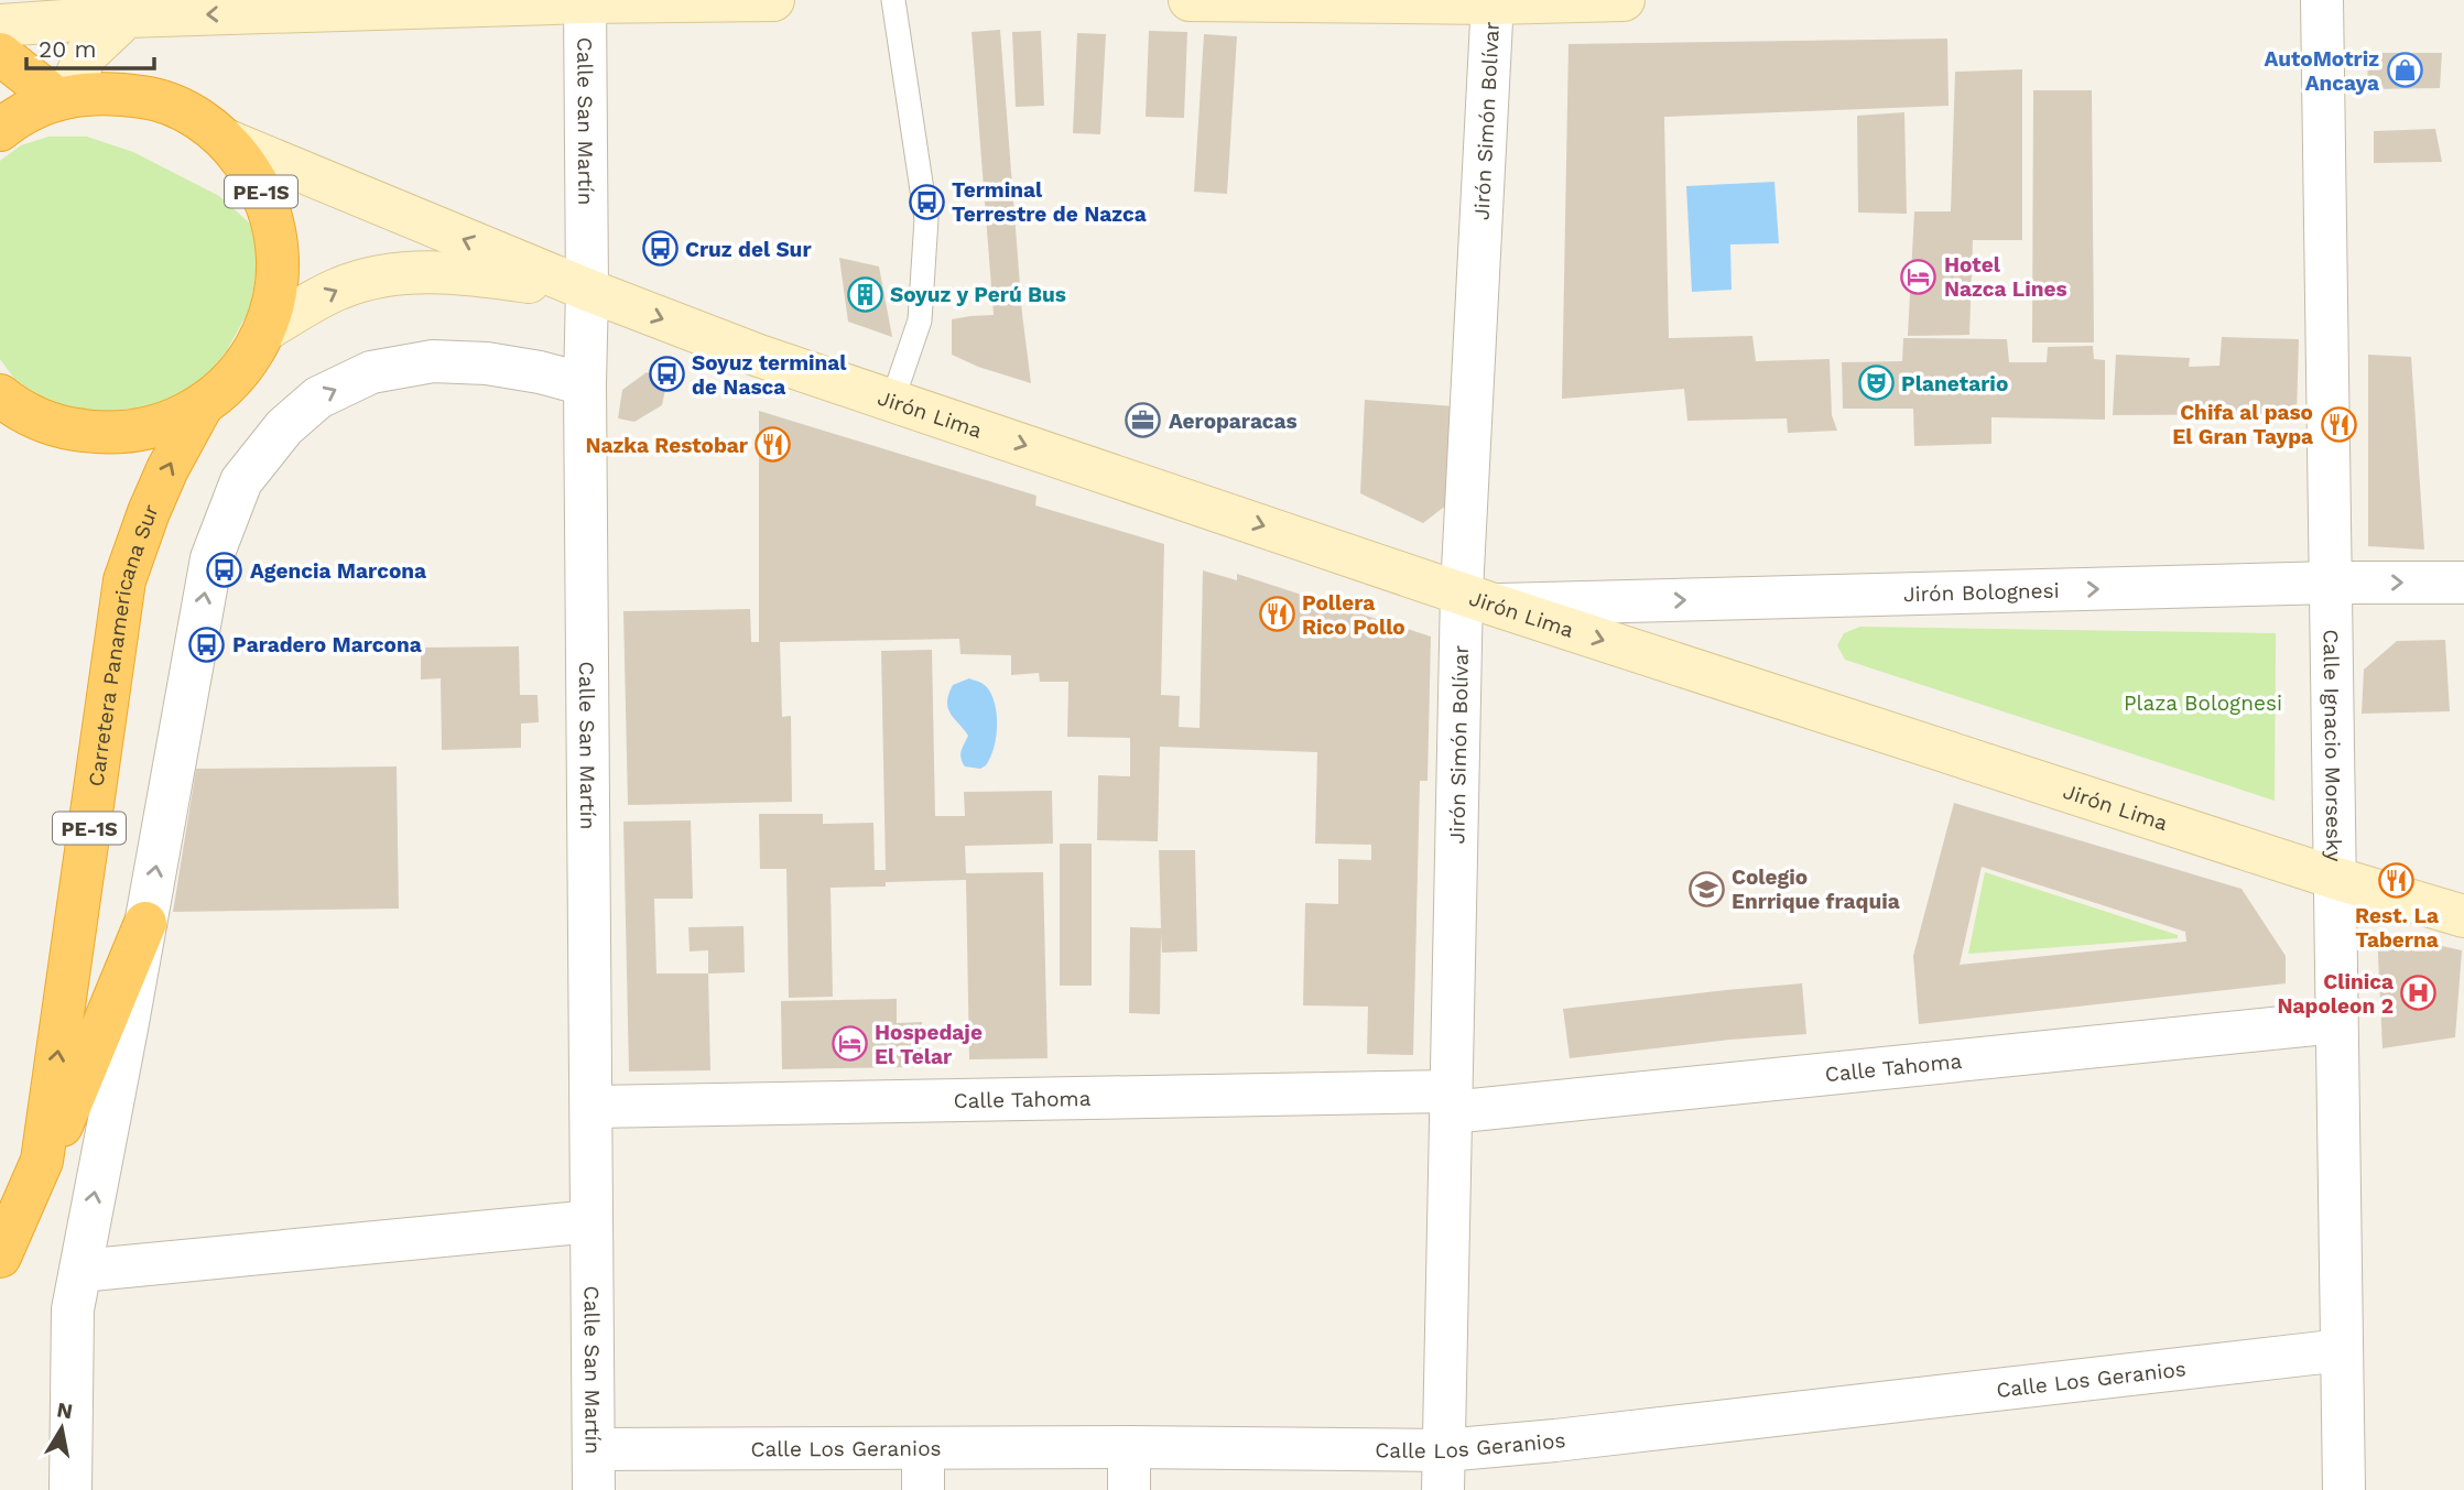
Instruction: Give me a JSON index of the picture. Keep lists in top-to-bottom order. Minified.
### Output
{"streets":{"highway":["PE-1S","Carretera Panamericana Sur"],"street":["Calle San Martín","Jirón Simón Bolívar","Jirón Lima","Jirón Bolognesi","Calle Ignacio Morsesky","Calle Tahoma","Calle Los Geranios"]},"crossings":[["Calle San Martín","Jirón Lima"],["Calle San Martín","Calle Tahoma"],["Calle San Martín","Calle Los Geranios"],["Jirón Simón Bolívar","Jirón Lima"],["Jirón Simón Bolívar","Jirón Bolognesi"],["Jirón Simón Bolívar","Calle Tahoma"],["Jirón Simón Bolívar","Calle Los Geranios"],["PE-1S","Jirón Lima"],["PE-1S","Carretera Panamericana Sur"],["Jirón Lima","Jirón Bolognesi"],["Jirón Lima","Calle Ignacio Morsesky"],["Jirón Bolognesi","Calle Ignacio Morsesky"],["Calle Ignacio Morsesky","Calle Tahoma"],["Calle Ignacio Morsesky","Calle Los Geranios"]],"one_way":["Jirón Bolognesi"],"parks":["Plaza Bolognesi"],"places":{"shop":["AutoMotriz Ancaya"],"bus stop":["Terminal Terrestre de Nazca","Cruz del Sur","Soyuz terminal de Nasca","Agencia Marcona","Paradero Marcona"],"hotel":["Hotel Nazca Lines","Hospedaje El Telar"],"building":["Soyuz y Perú Bus"],"theatre":["Planetario"],"office":["Aeroparacas"],"restaurant":["Chifa al paso El Gran Taypa","Nazka Restobar","Pollera Rico Pollo","Rest. La Taberna"],"school or university":["Colegio Enrrique fraquia"],"hospital":["Clinica Napoleon 2"]},"scale_bar":"20 m","north":"top"}
